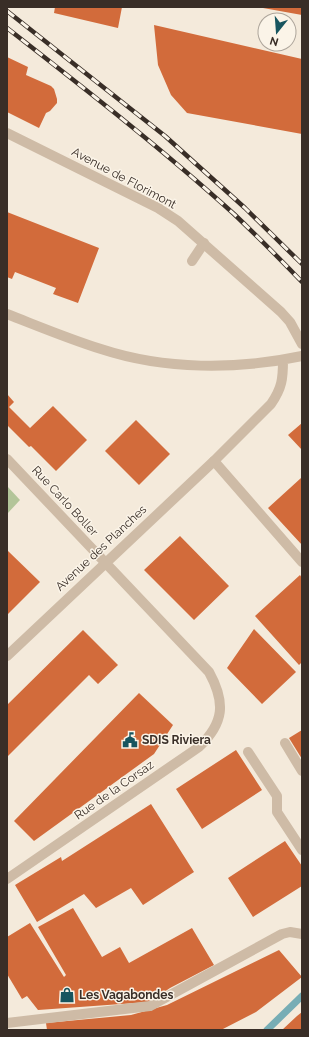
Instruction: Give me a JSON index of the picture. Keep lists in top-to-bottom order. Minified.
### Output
{"streets":{"street":["Avenue de Florimont","Rue Carlo Boller","Avenue des Planches","Rue de la Corsaz"]},"crossings":[["Rue Carlo Boller","Avenue des Planches"],["Rue Carlo Boller","Rue de la Corsaz"],["Avenue des Planches","Rue de la Corsaz"]],"places":{"public building":["SDIS Riviera"],"shop":["Les Vagabondes"]},"north":"bottom"}
